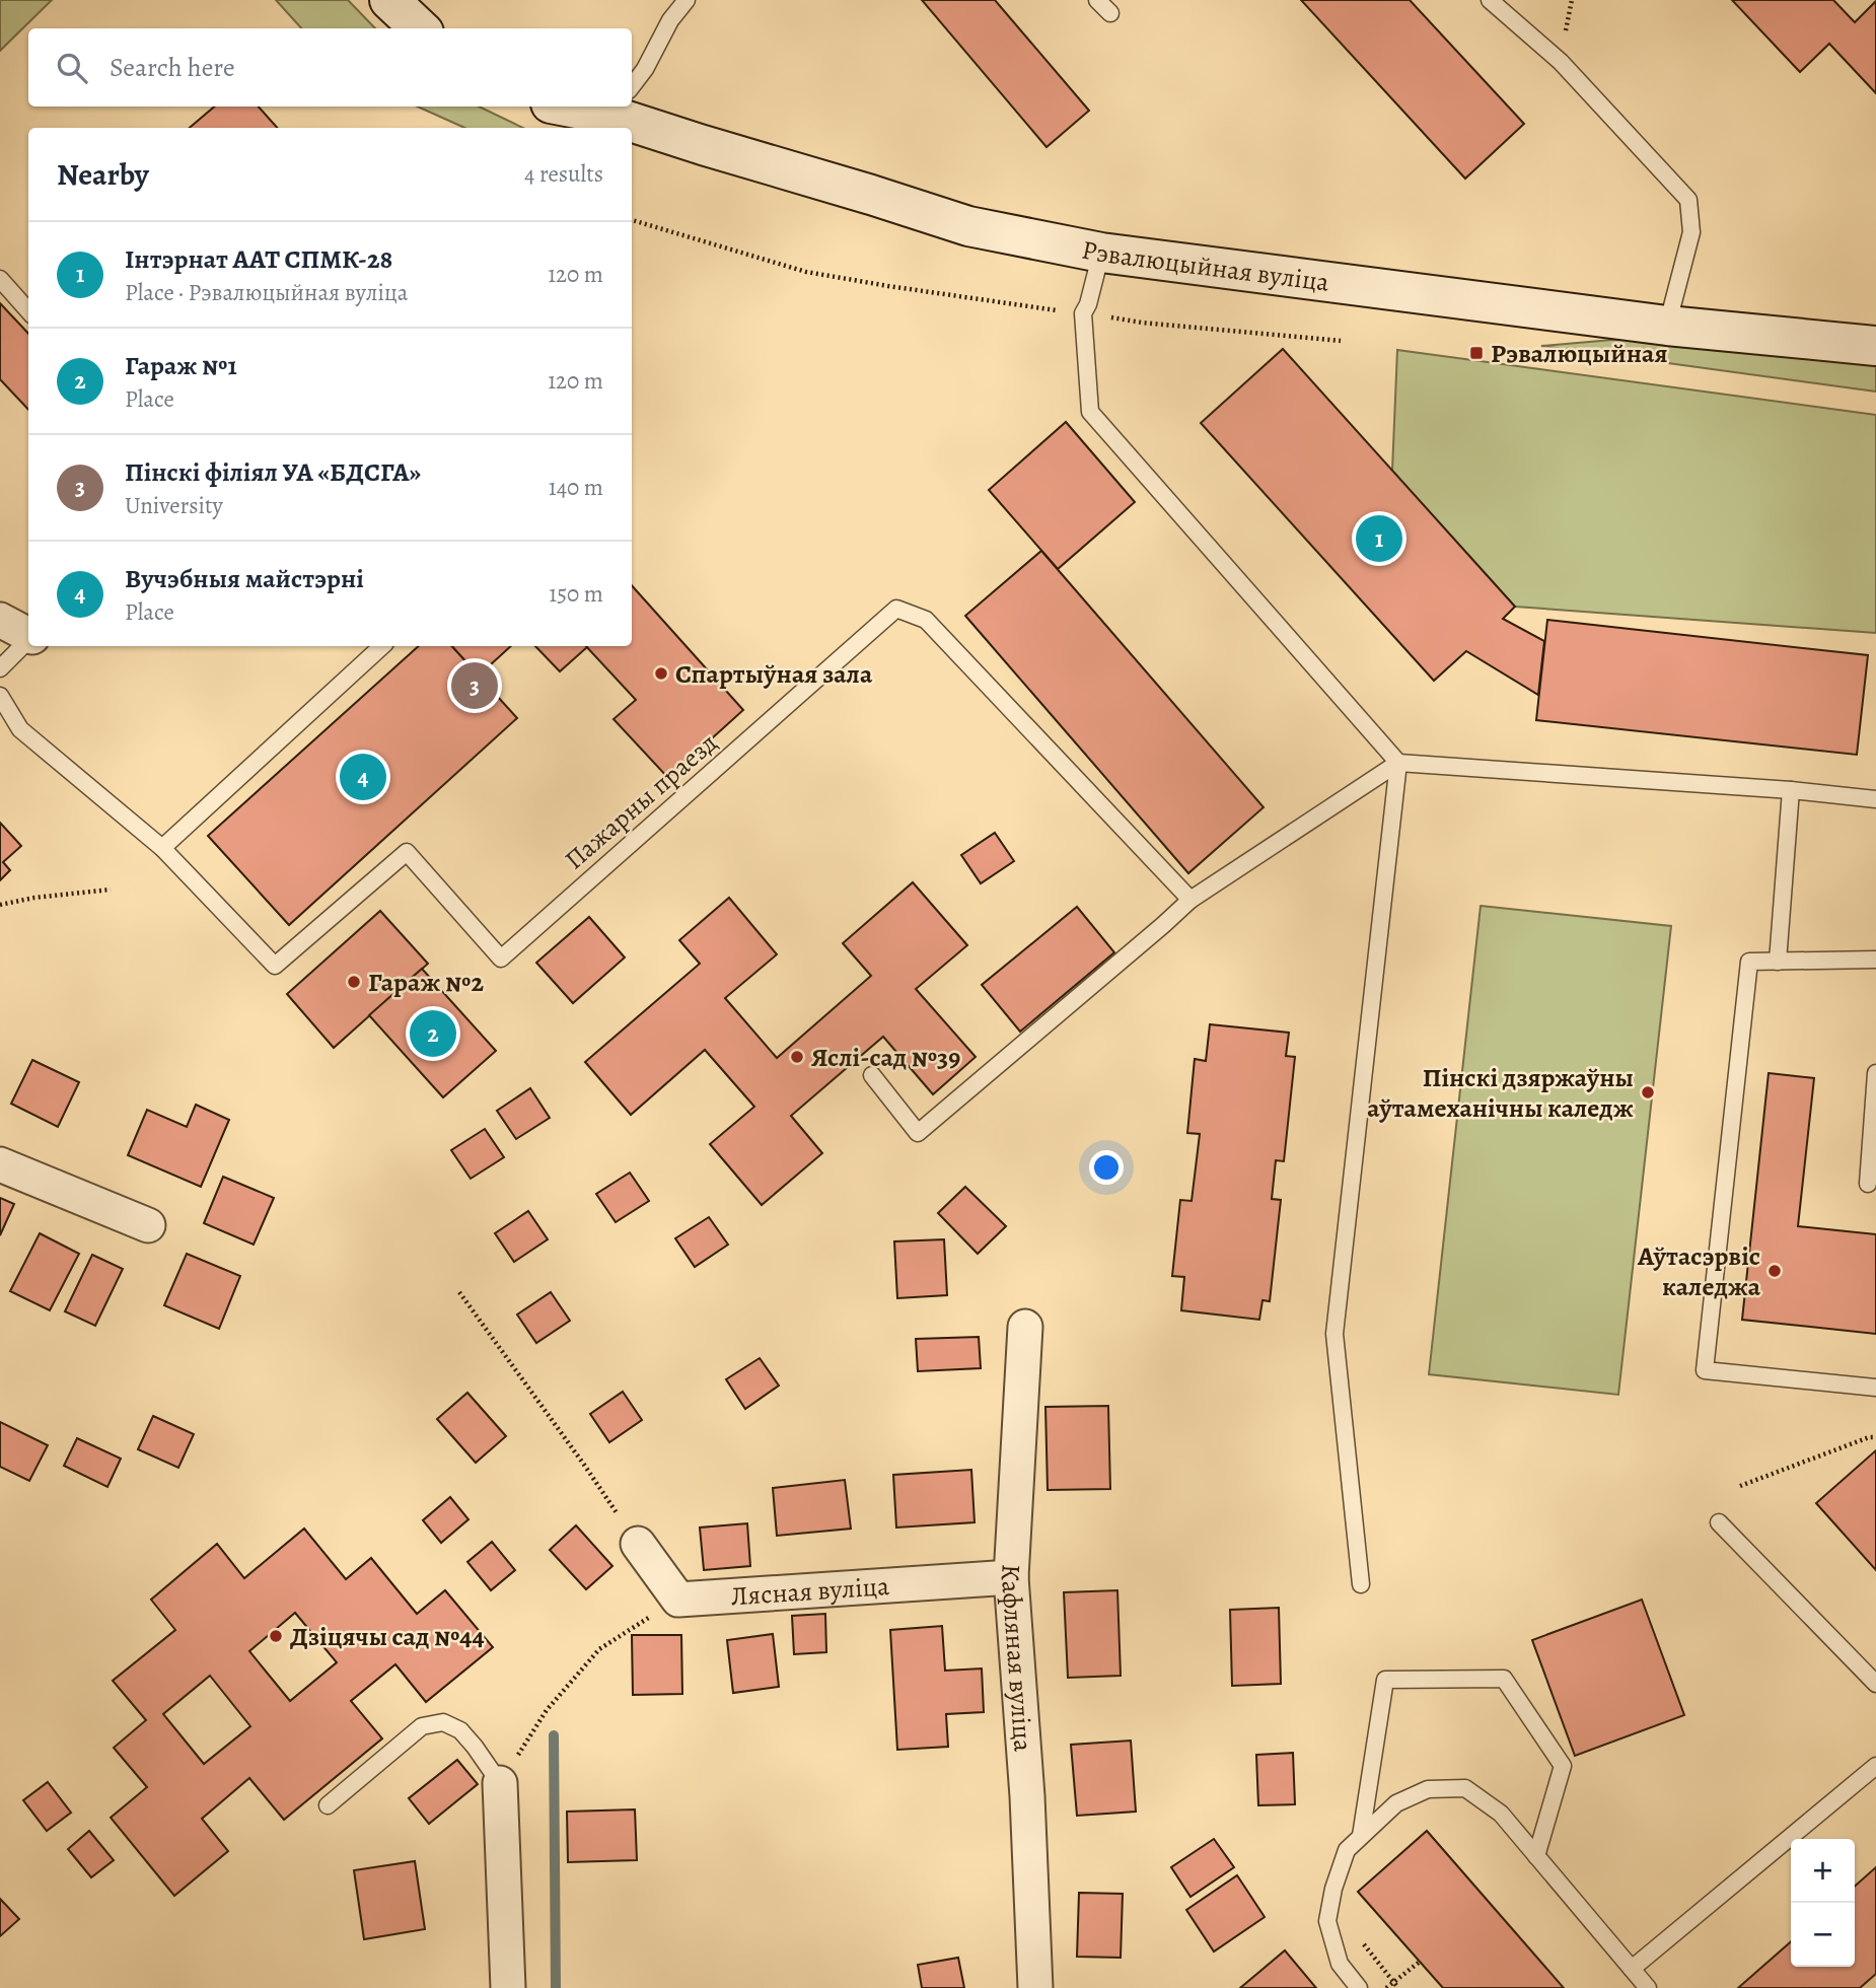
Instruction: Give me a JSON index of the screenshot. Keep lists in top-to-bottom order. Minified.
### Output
{"streets":{"street":["Рэвалюцыйная вуліца","Лясная вуліца","Кафляная вуліца"],"lane":["Пажарны праезд"]},"crossings":[["Лясная вуліца","Кафляная вуліца"]],"places":{"transit":["Рэвалюцыйная"],"other":["Спартыўная зала","Гараж №2","Яслі-сад №39","Пінскі дзяржаўны аўтамеханічны каледж","Аўтасэрвіс каледжа","Дзіцячы сад №44"]},"page":{"search":"Search here","heading":["Nearby","4 results"],"list":[{"mark":"1","name":"Інтэрнат ААТ СПМК-28","note":"Place · Рэвалюцыйная вуліца","value":"120 m"},{"mark":"2","name":"Гараж №1","note":"Place","value":"120 m"},{"mark":"3","name":"Пінскі філіял УА «БДСГА»","note":"University","value":"140 m"},{"mark":"4","name":"Вучэбныя майстэрні","note":"Place","value":"150 m"}],"pins":["1","3","4","2"],"map_buttons":["+","−"]}}
